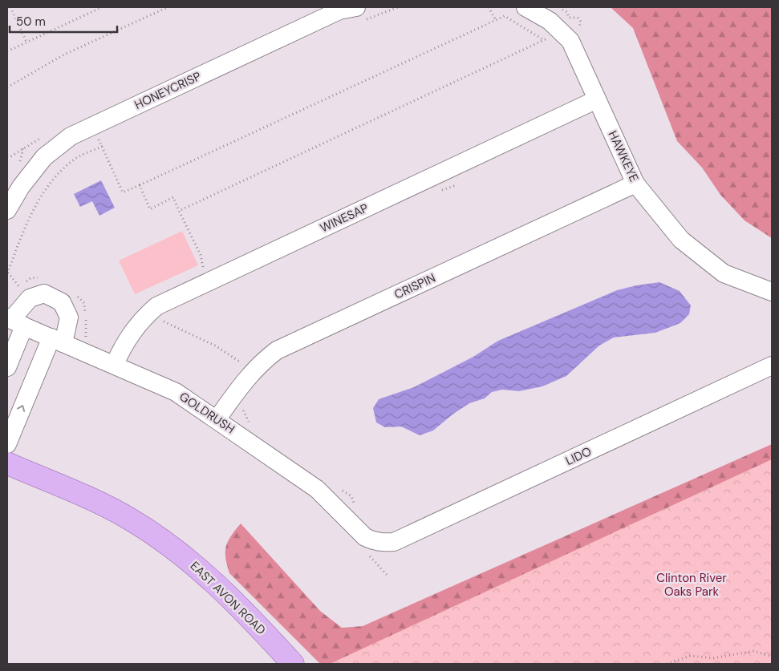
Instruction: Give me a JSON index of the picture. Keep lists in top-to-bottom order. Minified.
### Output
{"streets":{"main road":["EAST AVON ROAD"],"street":["HONEYCRISP","HAWKEYE","WINESAP","CRISPIN","GOLDRUSH","LIDO"]},"crossings":[["HAWKEYE","WINESAP"],["HAWKEYE","CRISPIN"],["WINESAP","GOLDRUSH"],["CRISPIN","GOLDRUSH"],["GOLDRUSH","LIDO"]],"parks":["Clinton River Oaks Park"],"scale_bar":"50 m"}
